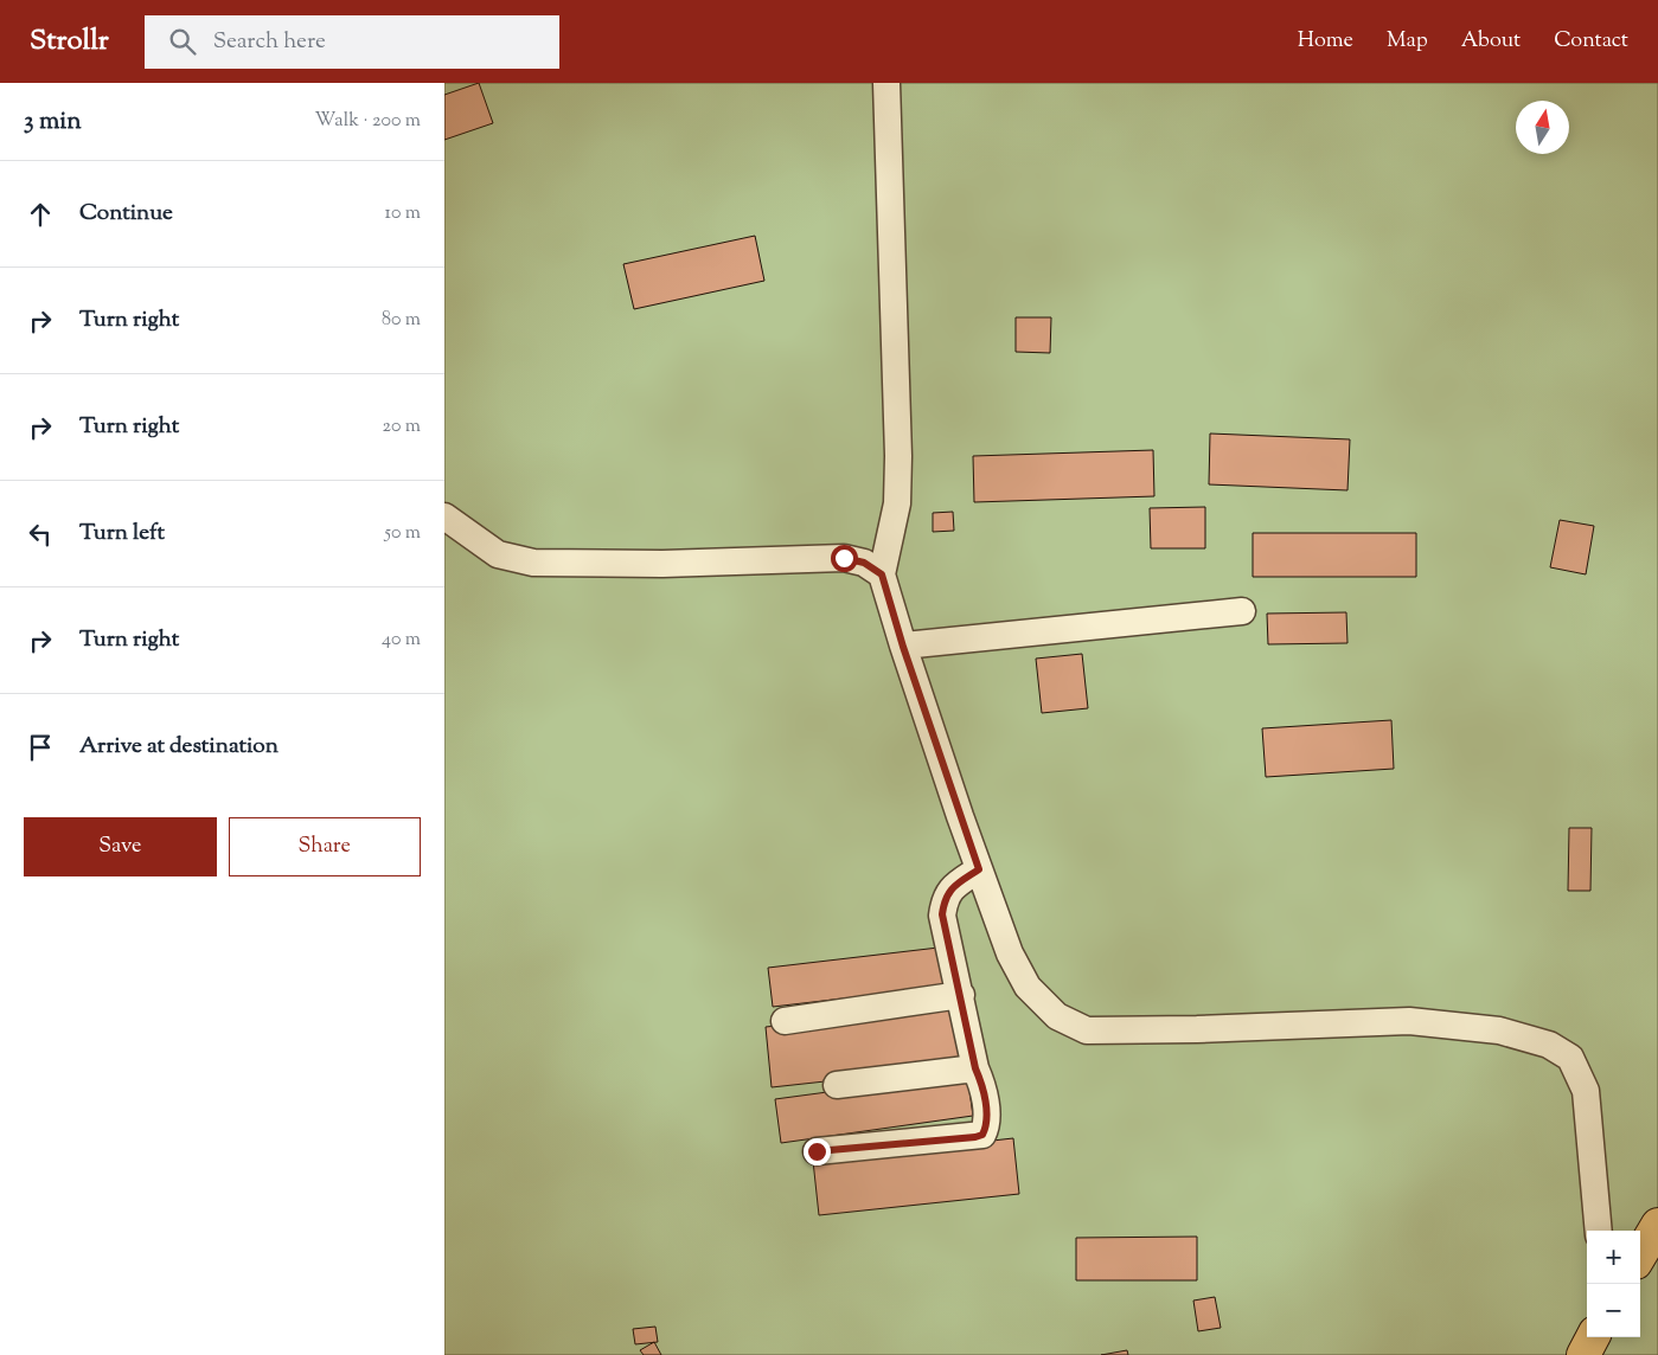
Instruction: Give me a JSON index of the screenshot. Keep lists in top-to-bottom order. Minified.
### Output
{"north":"top","page":{"header":"Strollr","search":"Search here","nav":["Home","Map","About","Contact"],"heading":["3 min","Walk · 200 m"],"list":[["Continue","10 m"],["Turn right","80 m"],["Turn right","20 m"],["Turn left","50 m"],["Turn right","40 m"],"Arrive at destination"],"buttons":["Save","Share"],"map_buttons":["+","−"]}}
